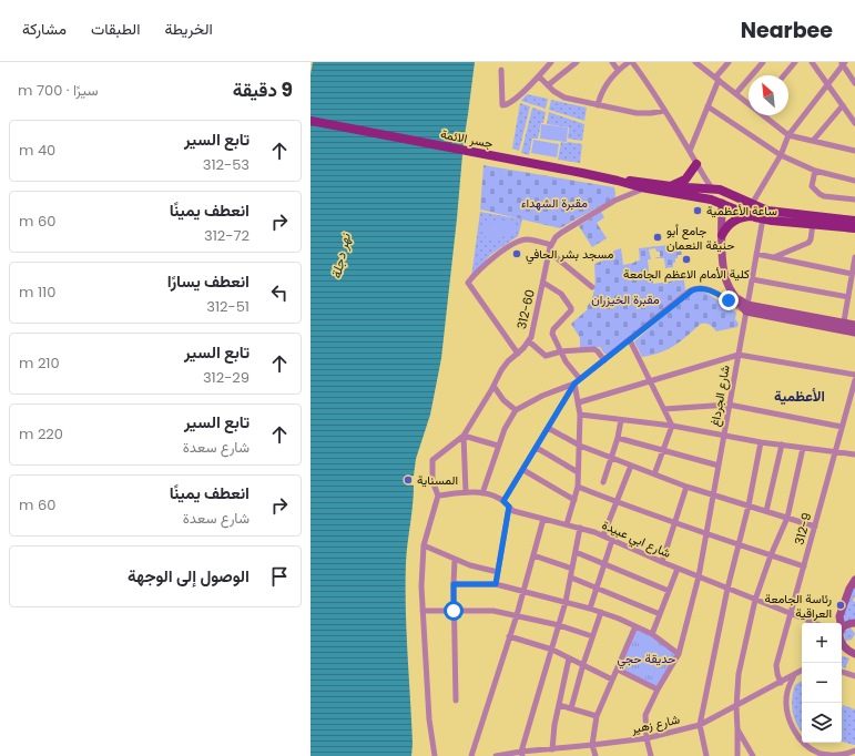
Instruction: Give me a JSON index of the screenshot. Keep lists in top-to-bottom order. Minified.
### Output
{"streets":{"main road":["جسر الائمة"],"street":["312-60","شارع الجرداغ","312-9","شارع ابي عبيدة","شارع زهير"]},"crossings":[["شارع الجرداغ","شارع ابي عبيدة"],["شارع الجرداغ","شارع زهير"],["312-9","شارع ابي عبيدة"],["312-9","شارع زهير"]],"districts":["الأعظمية"],"water":["نهر دجلة"],"parks":["مقبرة الشهداء","مقبرة الخيزران","حديقة حجي"],"places":["ساعة الأعظمية","جامع أبو حنيفة النعمان","مسجد بشر الحافي","كلية الأمام الاعظم الجامعة","المسناية","رئاسة الجامعة العراقية"],"north":"top left","page":{"header":"Nearbee","nav":["الخريطة","الطبقات","مشاركة"],"heading":["9 دقيقة","سيرًا · 700 m"],"list":[["تابع السير","312-53","40 m"],["انعطف يمينًا","312-72","60 m"],["انعطف يسارًا","312-51","110 m"],["تابع السير","312-29","210 m"],["تابع السير","شارع سعدة","220 m"],["انعطف يمينًا","شارع سعدة","60 m"],"الوصول إلى الوجهة"],"map_buttons":["+","−"]}}
